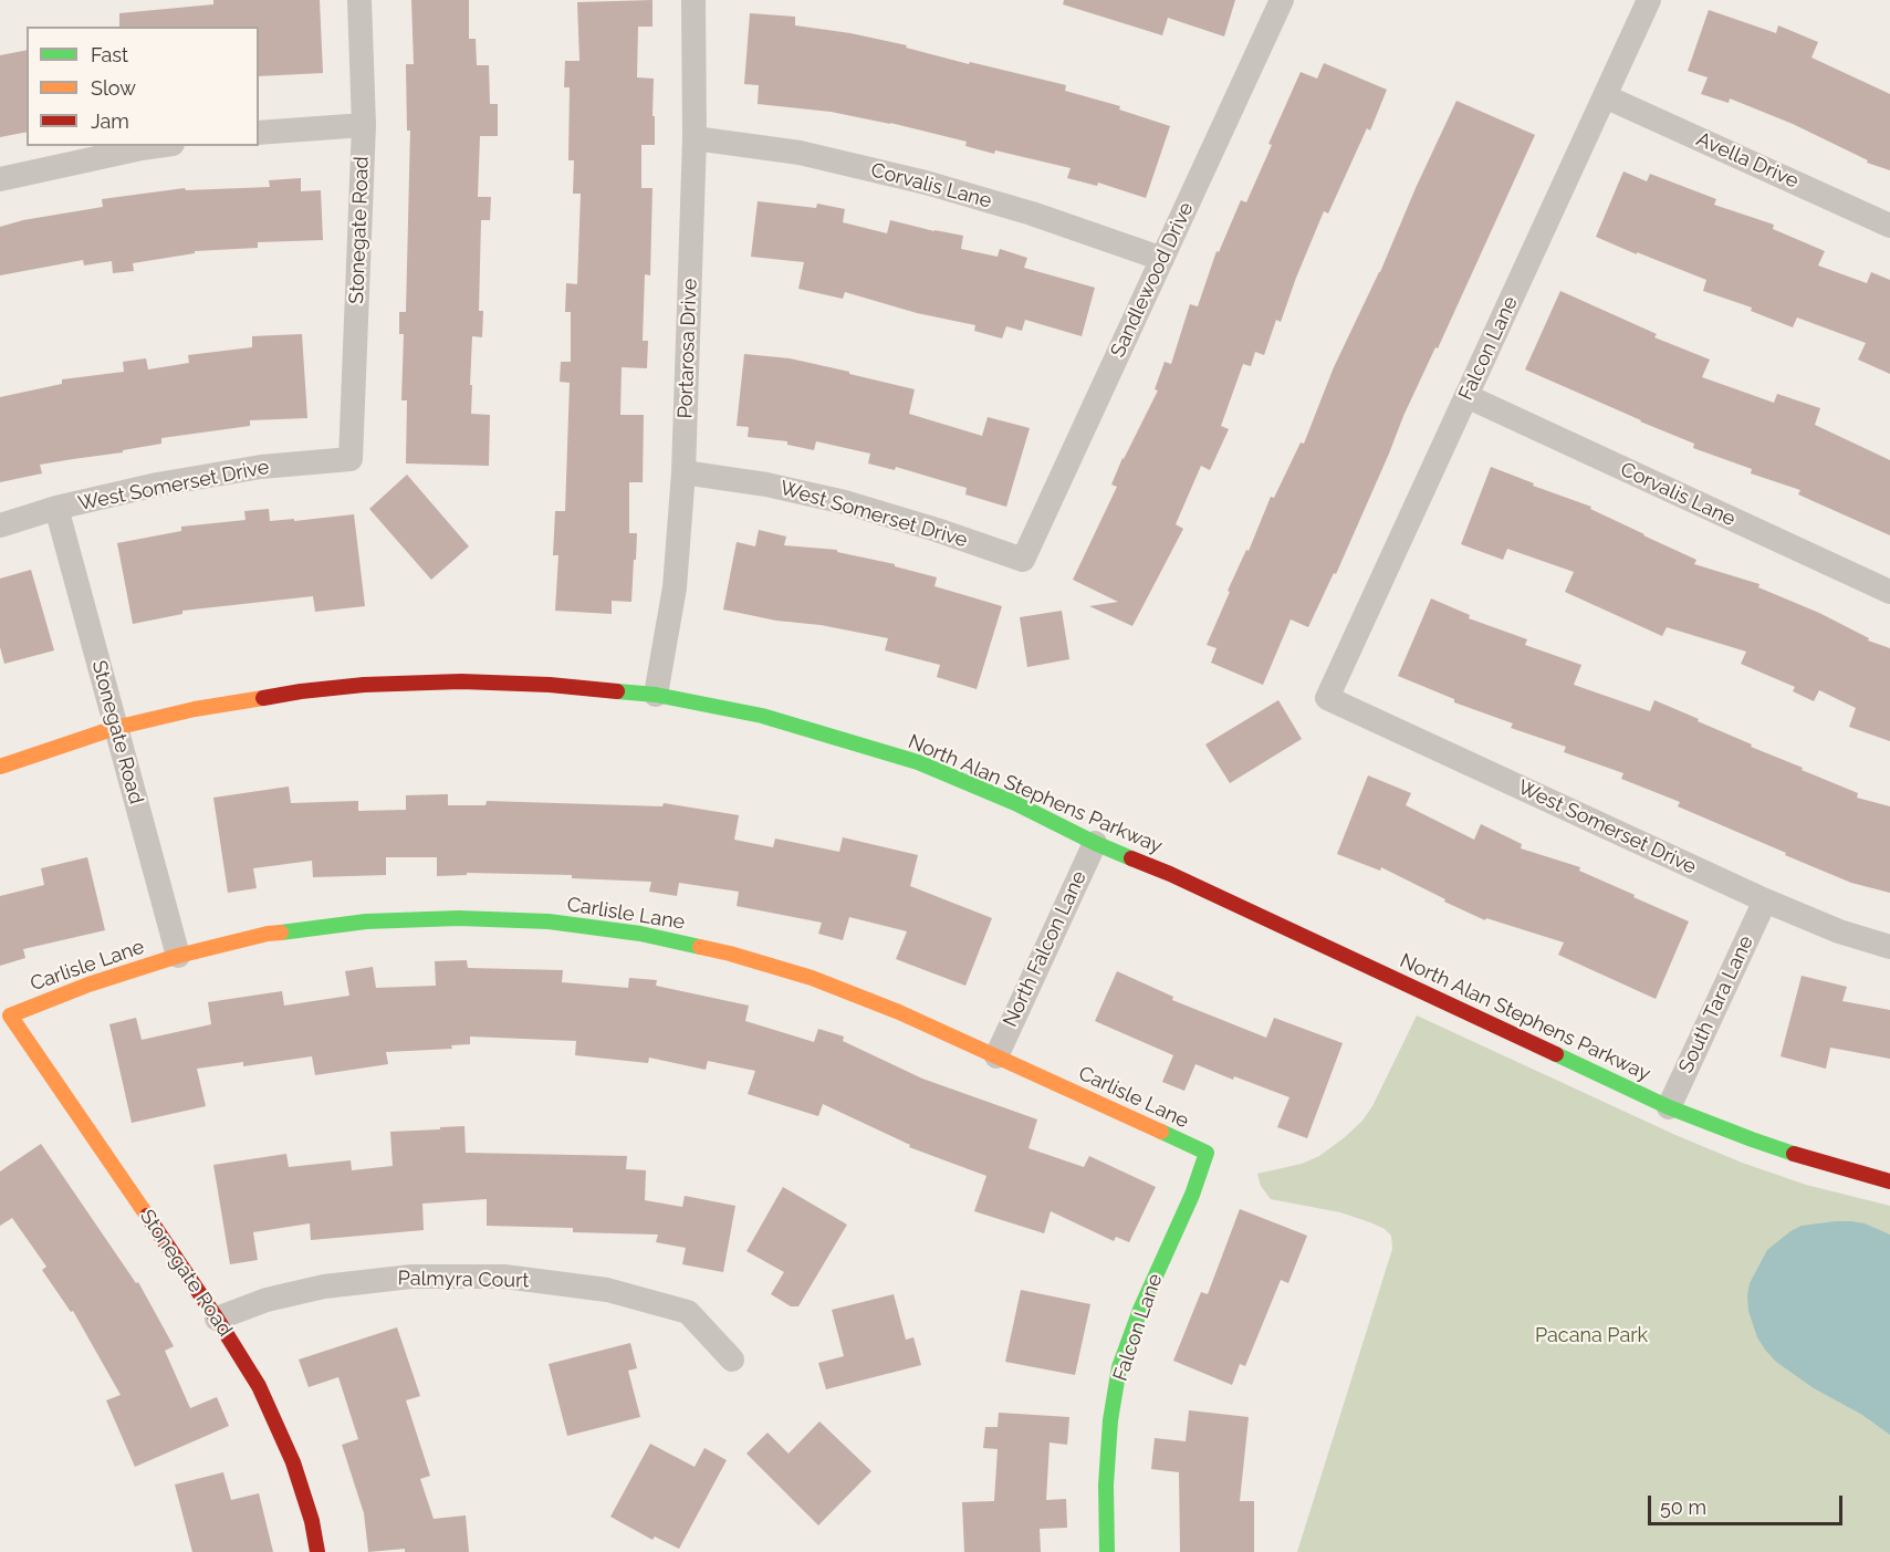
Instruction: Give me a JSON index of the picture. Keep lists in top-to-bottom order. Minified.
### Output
{"streets":{"street":["Avella Drive","Corvalis Lane","Stonegate Road","Sandlewood Drive","Portarosa Drive","Falcon Lane","West Somerset Drive","North Alan Stephens Parkway","Carlisle Lane","North Falcon Lane","South Tara Lane","Palmyra Court"]},"crossings":[["Avella Drive","Falcon Lane"],["Corvalis Lane","Sandlewood Drive"],["Corvalis Lane","Portarosa Drive"],["Corvalis Lane","Falcon Lane"],["Stonegate Road","West Somerset Drive"],["Stonegate Road","North Alan Stephens Parkway"],["Stonegate Road","Carlisle Lane"],["Stonegate Road","Palmyra Court"],["Sandlewood Drive","West Somerset Drive"],["Portarosa Drive","West Somerset Drive"],["Portarosa Drive","North Alan Stephens Parkway"],["Falcon Lane","West Somerset Drive"],["Falcon Lane","Carlisle Lane"],["West Somerset Drive","South Tara Lane"],["North Alan Stephens Parkway","North Falcon Lane"],["North Alan Stephens Parkway","South Tara Lane"],["Carlisle Lane","North Falcon Lane"]],"parks":["Pacana Park"],"legend":["Fast","Slow","Jam"],"scale_bar":"50 m"}
